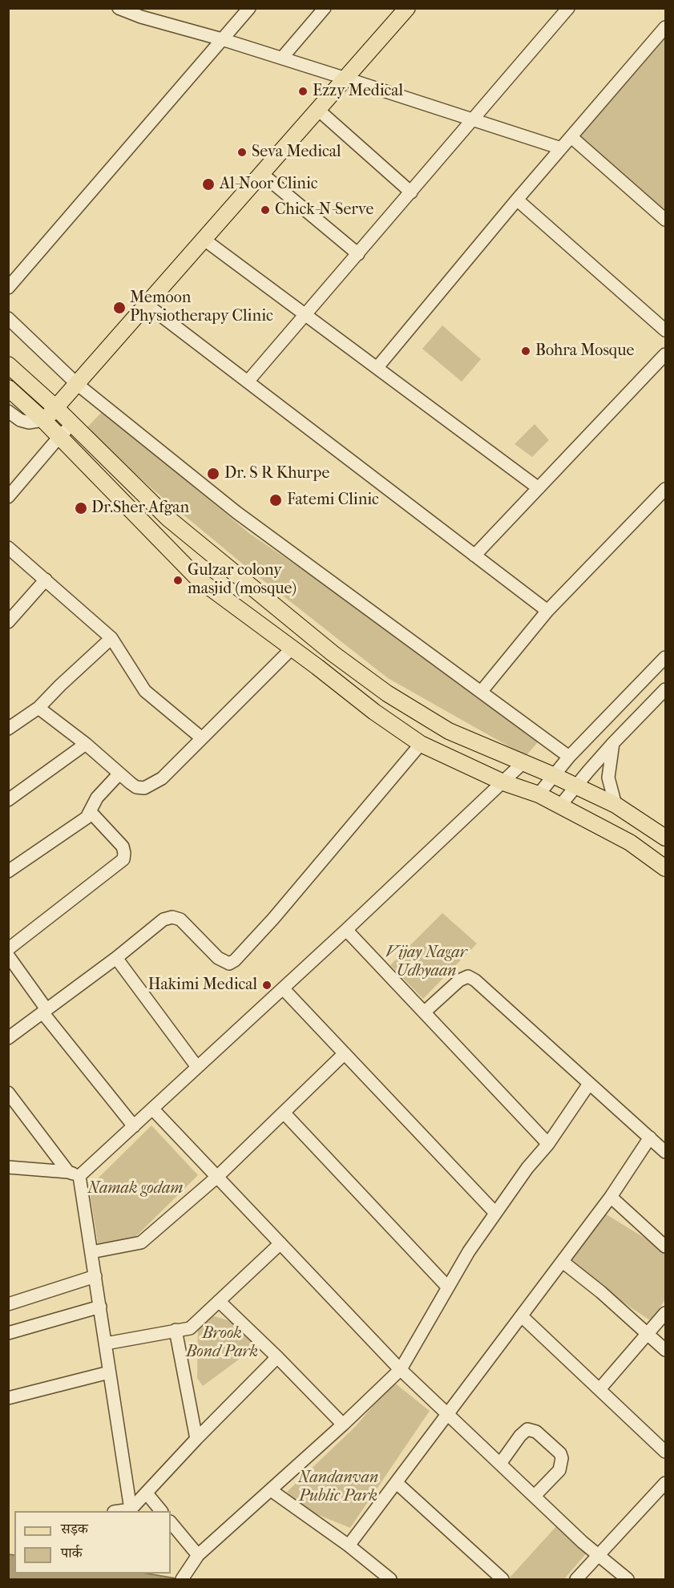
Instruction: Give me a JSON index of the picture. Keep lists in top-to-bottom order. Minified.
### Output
{"parks":["Vijay Nagar Udhyaan","Namak godam","Brook Bond Park","Nandanvan Public Park"],"places":["Ezzy Medical","Seva Medical","Al-Noor Clinic","Chick-N-Serve","Memoon Physiotherapy Clinic","Bohra Mosque","Dr. S R Khurpe","Fatemi Clinic","Dr.Sher Afgan","Gulzar colony masjid (mosque)","Hakimi Medical"],"legend":["सड़क","पार्क"]}
